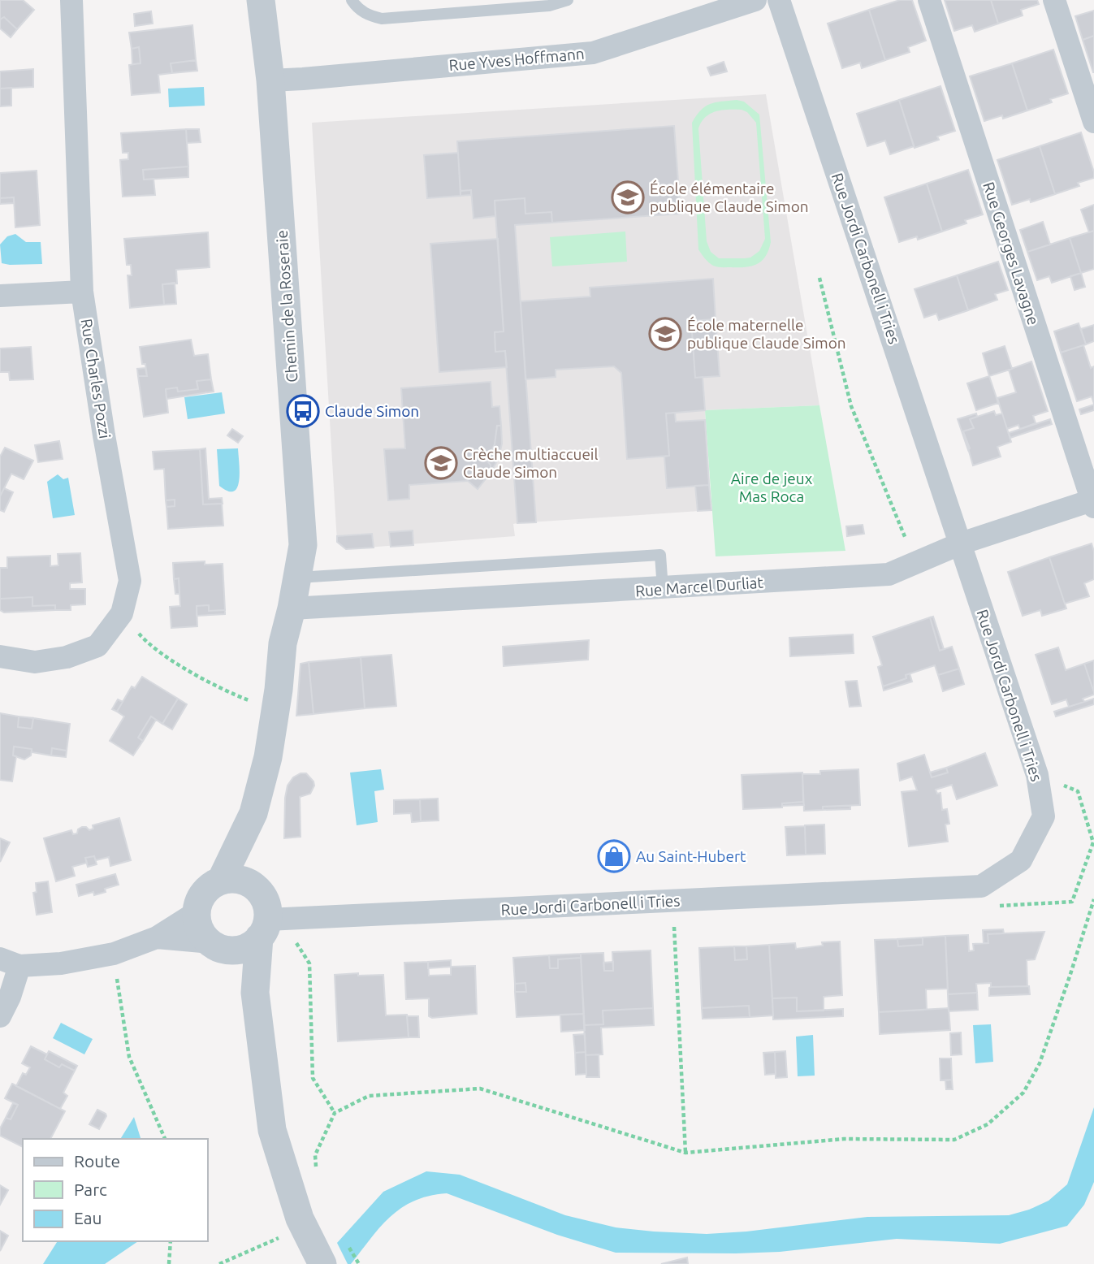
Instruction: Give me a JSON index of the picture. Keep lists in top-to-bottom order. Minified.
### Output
{"streets":{"street":["Rue Yves Hoffmann","Rue Georges Lavagne","Rue Jordi Carbonell i Tries","Chemin de la Roseraie","Rue Charles Pozzi","Rue Marcel Durliat"]},"crossings":[["Rue Yves Hoffmann","Chemin de la Roseraie"],["Rue Georges Lavagne","Rue Marcel Durliat"],["Rue Jordi Carbonell i Tries","Chemin de la Roseraie"],["Rue Jordi Carbonell i Tries","Rue Marcel Durliat"],["Chemin de la Roseraie","Rue Marcel Durliat"]],"parks":["Aire de jeux Mas Roca"],"places":{"school or university":["École élémentaire publique Claude Simon","École maternelle publique Claude Simon","Crèche multiaccueil Claude Simon"],"bus stop":["Claude Simon"],"shop":["Au Saint-Hubert"]},"legend":["Route","Parc","Eau"]}
